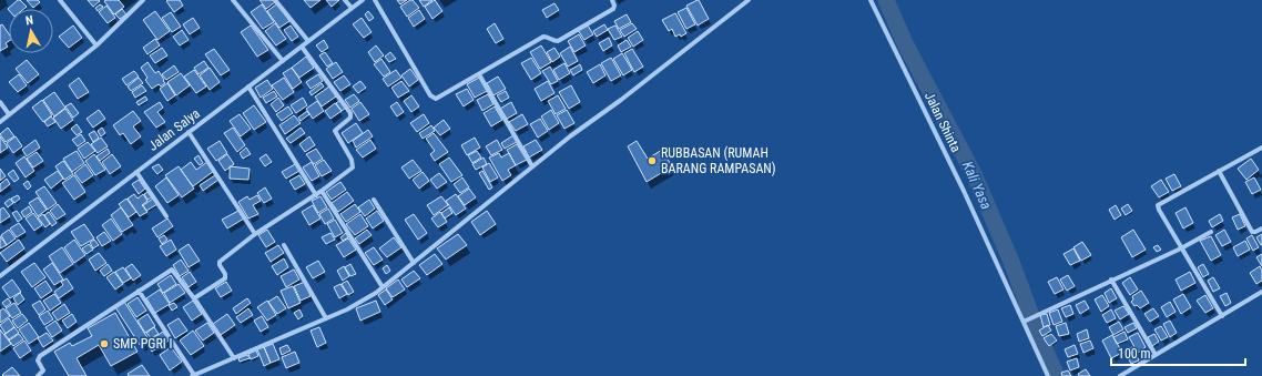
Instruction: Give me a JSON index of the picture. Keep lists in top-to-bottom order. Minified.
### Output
{"streets":{"street":["Jalan Shinta","Jalan Salya"]},"water":["Kali Yasa"],"places":["RUBBASAN (RUMAH BARANG RAMPASAN)","SMP PGRI I"],"scale_bar":"100 m","north":"top"}
